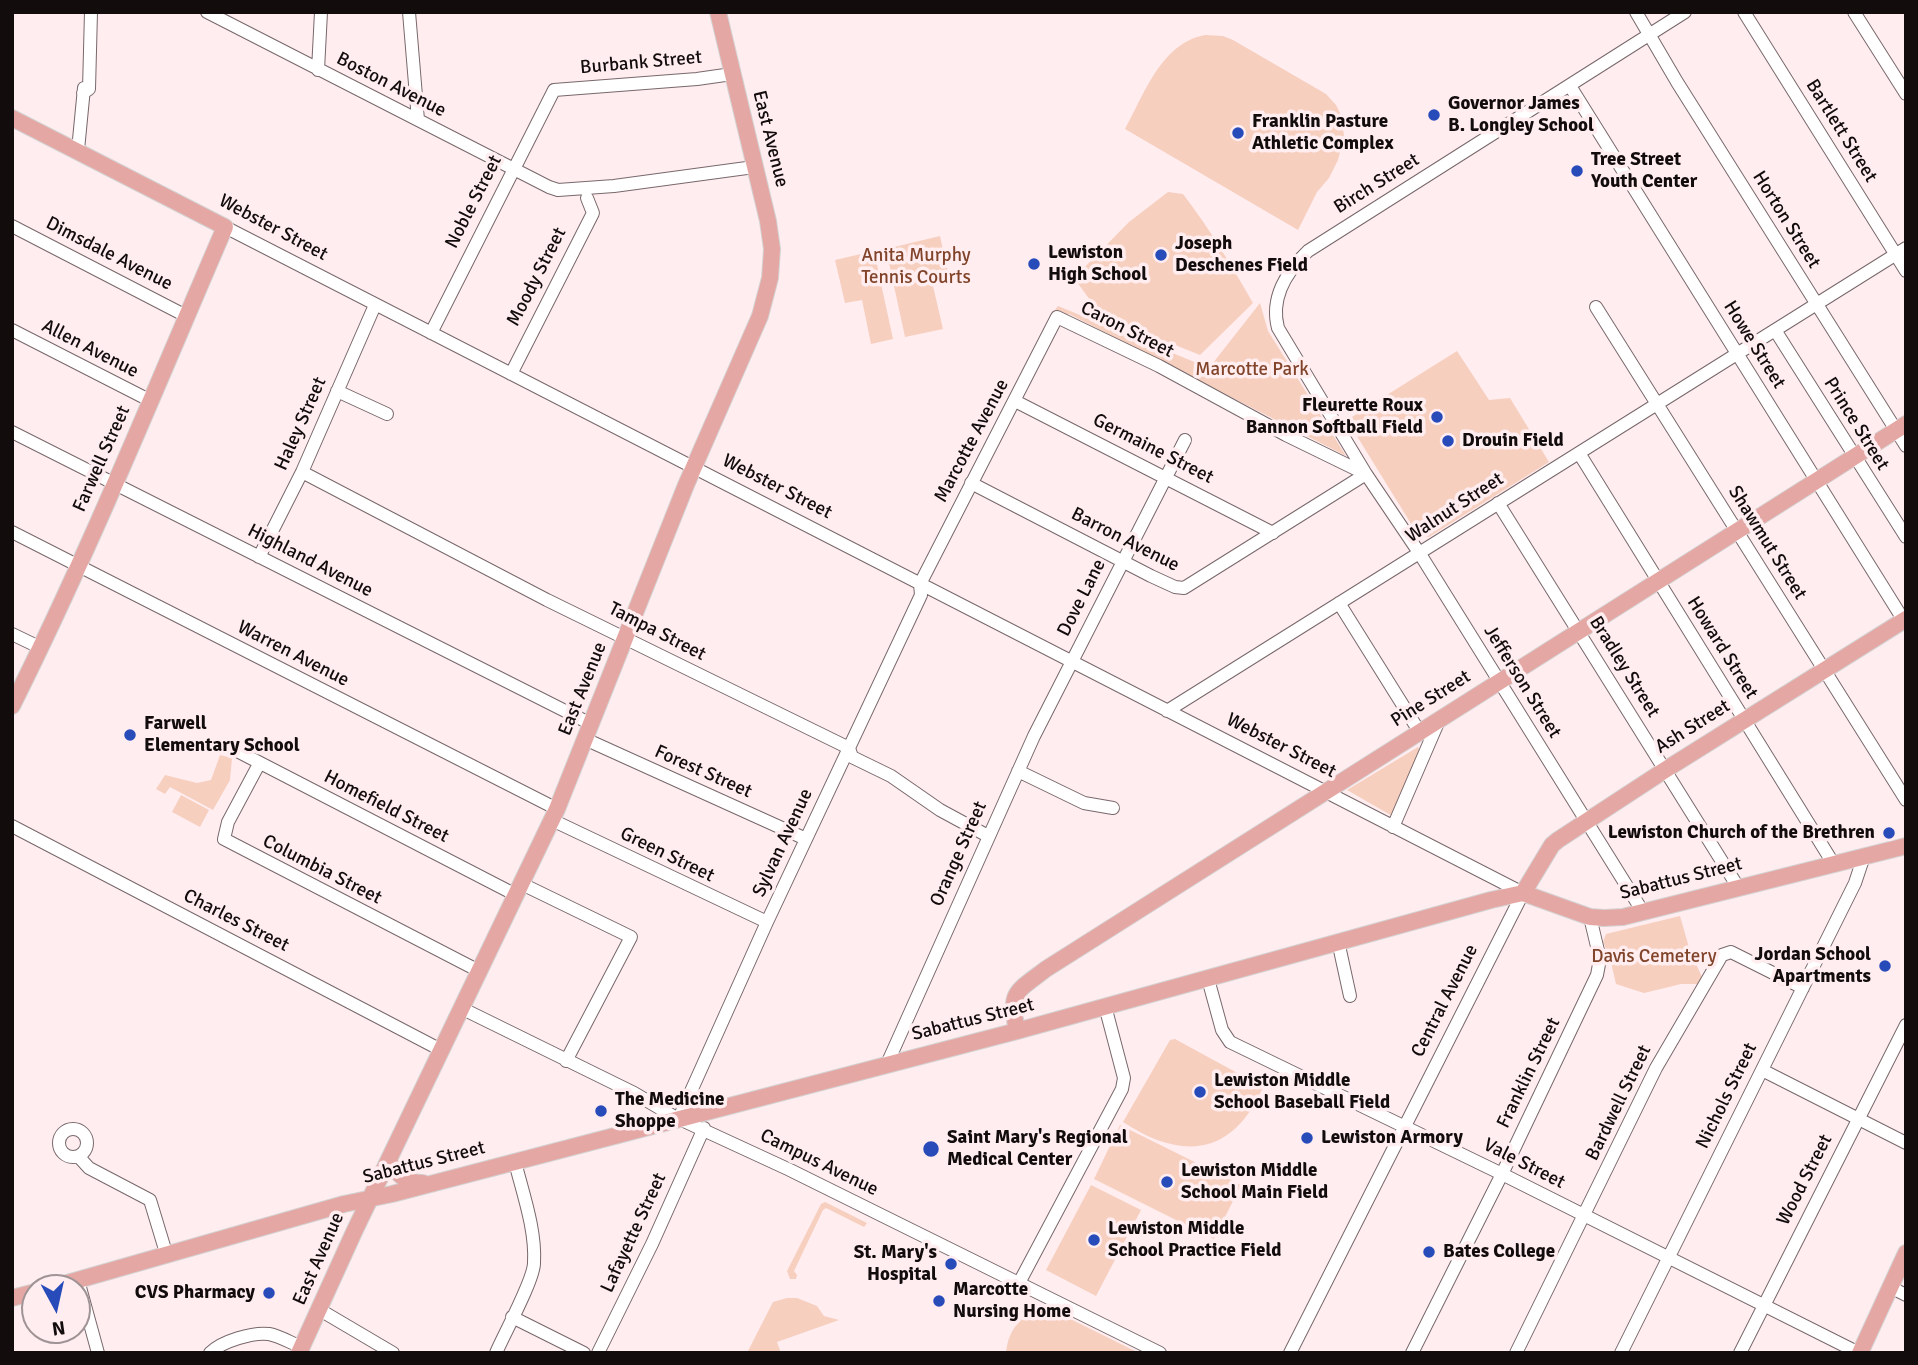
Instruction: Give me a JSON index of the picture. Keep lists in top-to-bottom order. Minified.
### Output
{"streets":{"main road":["East Avenue","Webster Street","Farwell Street","Pine Street","Ash Street","Sabattus Street"],"street":["Burbank Street","Boston Avenue","Bartlett Street","Birch Street","Noble Street","Horton Street","Dimsdale Avenue","Moody Street","Caron Street","Howe Street","Allen Avenue","Haley Street","Prince Street","Marcotte Avenue","Germaine Street","Walnut Street","Barron Avenue","Shawmut Street","Highland Avenue","Dove Lane","Tampa Street","Howard Street","Warren Avenue","Bradley Street","Jefferson Street","Forest Street","Homefield Street","Sylvan Avenue","Orange Street","Green Street","Columbia Street","Charles Street","Central Avenue","Franklin Street","Nichols Street","Bardwell Street","Campus Avenue","Vale Street","Wood Street","Lafayette Street"]},"crossings":[["Burbank Street","East Avenue"],["Burbank Street","Noble Street"],["Boston Avenue","East Avenue"],["Boston Avenue","Noble Street"],["Boston Avenue","Moody Street"],["Bartlett Street","Walnut Street"],["East Avenue","Webster Street"],["East Avenue","Highland Avenue"],["East Avenue","Tampa Street"],["East Avenue","Warren Avenue"],["East Avenue","Forest Street"],["East Avenue","Homefield Street"],["East Avenue","Green Street"],["East Avenue","Columbia Street"],["East Avenue","Sabattus Street"],["East Avenue","Charles Street"],["East Avenue","Campus Avenue"],["Birch Street","Horton Street"],["Birch Street","Caron Street"],["Birch Street","Howe Street"],["Birch Street","Barron Avenue"],["Birch Street","Jefferson Street"],["Noble Street","Webster Street"],["Horton Street","Walnut Street"],["Horton Street","Pine Street"],["Webster Street","Moody Street"],["Webster Street","Haley Street"],["Webster Street","Marcotte Avenue"],["Webster Street","Farwell Street"],["Webster Street","Walnut Street"],["Webster Street","Dove Lane"],["Webster Street","Pine Street"],["Webster Street","Ash Street"],["Webster Street","Sylvan Avenue"],["Webster Street","Orange Street"],["Webster Street","Sabattus Street"],["Webster Street","Central Avenue"],["Dimsdale Avenue","Farwell Street"],["Caron Street","Marcotte Avenue"],["Caron Street","Barron Avenue"],["Caron Street","Jefferson Street"],["Howe Street","Walnut Street"],["Howe Street","Pine Street"],["Howe Street","Ash Street"],["Allen Avenue","Farwell Street"],["Haley Street","Highland Avenue"],["Haley Street","Tampa Street"],["Prince Street","Walnut Street"],["Prince Street","Pine Street"],["Marcotte Avenue","Germaine Street"],["Marcotte Avenue","Barron Avenue"],["Marcotte Avenue","Sylvan Avenue"],["Germaine Street","Barron Avenue"],["Germaine Street","Dove Lane"],["Farwell Street","Highland Avenue"],["Farwell Street","Warren Avenue"],["Walnut Street","Shawmut Street"],["Walnut Street","Howard Street"],["Walnut Street","Bradley Street"],["Walnut Street","Jefferson Street"],["Barron Avenue","Dove Lane"],["Barron Avenue","Jefferson Street"],["Shawmut Street","Pine Street"],["Shawmut Street","Ash Street"],["Highland Avenue","Forest Street"],["Dove Lane","Orange Street"],["Tampa Street","Sylvan Avenue"],["Tampa Street","Orange Street"],["Howard Street","Pine Street"],["Howard Street","Ash Street"],["Howard Street","Sabattus Street"],["Warren Avenue","Green Street"],["Bradley Street","Pine Street"],["Bradley Street","Ash Street"],["Bradley Street","Sabattus Street"],["Jefferson Street","Pine Street"],["Jefferson Street","Ash Street"],["Jefferson Street","Sabattus Street"],["Pine Street","Sabattus Street"],["Ash Street","Sabattus Street"],["Ash Street","Central Avenue"],["Forest Street","Sylvan Avenue"],["Homefield Street","Columbia Street"],["Homefield Street","Campus Avenue"],["Sylvan Avenue","Green Street"],["Sylvan Avenue","Sabattus Street"],["Sylvan Avenue","Campus Avenue"],["Orange Street","Sabattus Street"],["Sabattus Street","Central Avenue"],["Sabattus Street","Franklin Street"],["Sabattus Street","Nichols Street"],["Sabattus Street","Campus Avenue"],["Sabattus Street","Vale Street"],["Central Avenue","Vale Street"],["Franklin Street","Vale Street"],["Nichols Street","Bardwell Street"],["Nichols Street","Vale Street"],["Bardwell Street","Vale Street"],["Campus Avenue","Lafayette Street"],["Vale Street","Wood Street"]],"parks":["Anita Murphy Tennis Courts","Marcotte Park","Davis Cemetery"],"places":["Governor James B. Longley School","Franklin Pasture Athletic Complex","Tree Street Youth Center","Joseph Deschenes Field","Lewiston High School","Fleurette Roux Bannon Softball Field","Drouin Field","Farwell Elementary School","Lewiston Church of the Brethren","Jordan School Apartments","Lewiston Middle School Baseball Field","The Medicine Shoppe","Lewiston Armory","Saint Mary's Regional Medical Center","Lewiston Middle School Main Field","Lewiston Middle School Practice Field","Bates College","St. Mary's Hospital","CVS Pharmacy","Marcotte Nursing Home"],"north":"bottom"}
